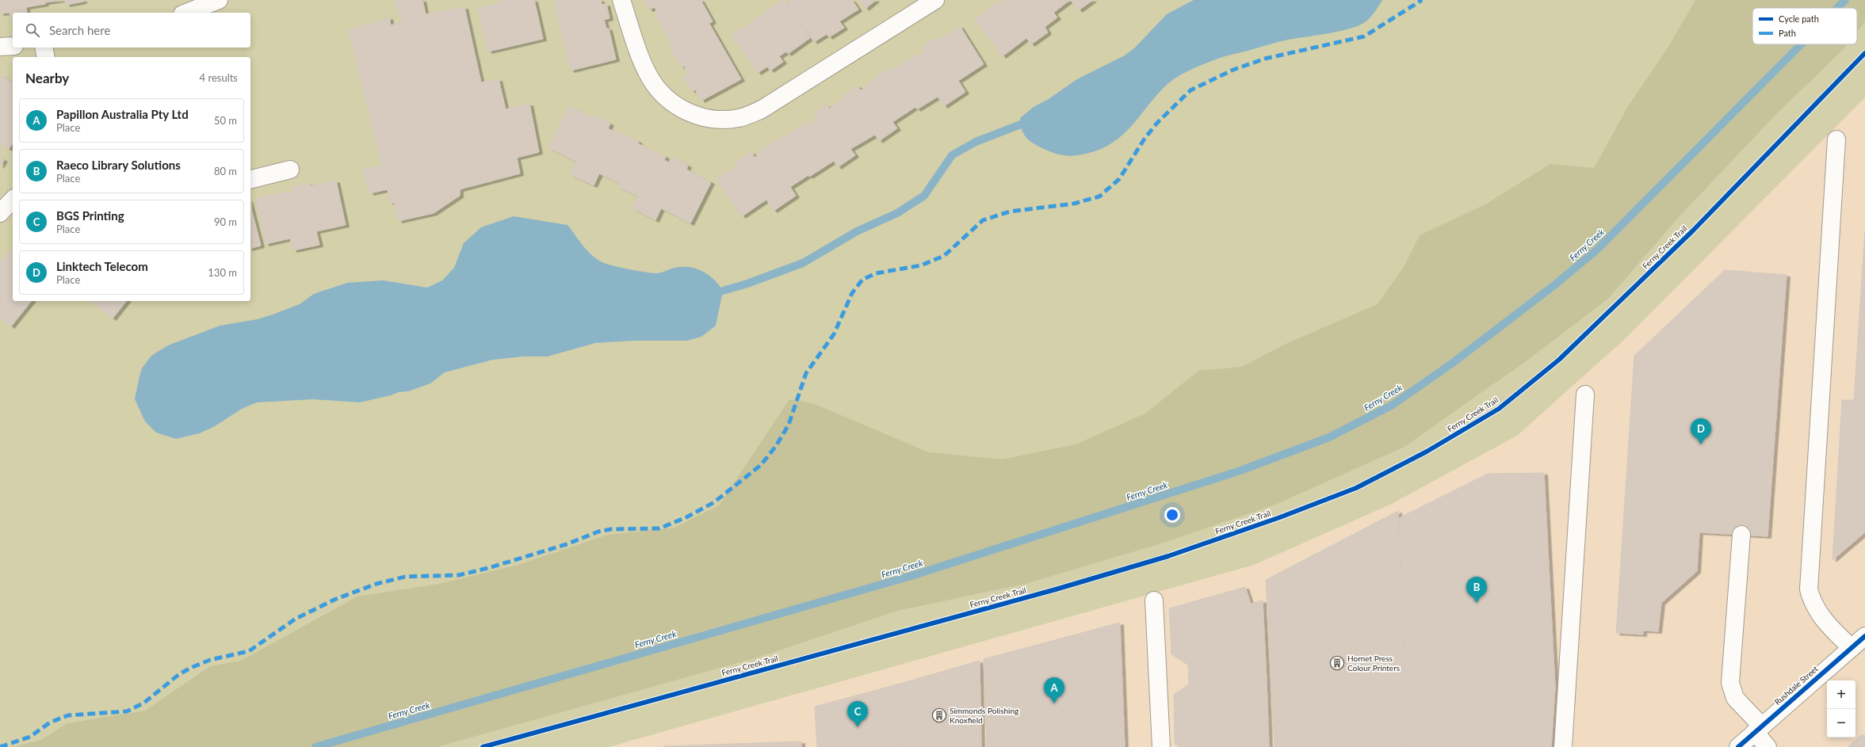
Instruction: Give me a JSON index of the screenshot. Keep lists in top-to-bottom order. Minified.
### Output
{"streets":{"street":["Rushdale Street"],"cycle path":["Ferny Creek Trail"]},"water":["Ferny Creek"],"places":{"building":["Hornet Press Colour Printers","Simmonds Polishing Knoxfield"]},"legend":["Cycle path","Path"],"page":{"search":"Search here","heading":["Nearby","4 results"],"list":[{"mark":"A","name":"Papillon Australia Pty Ltd","note":"Place","value":"50 m"},{"mark":"B","name":"Raeco Library Solutions","note":"Place","value":"80 m"},{"mark":"C","name":"BGS Printing","note":"Place","value":"90 m"},{"mark":"D","name":"Linktech Telecom","note":"Place","value":"130 m"}],"pins":["D","B","A","C"],"map_buttons":["+","−"]}}
